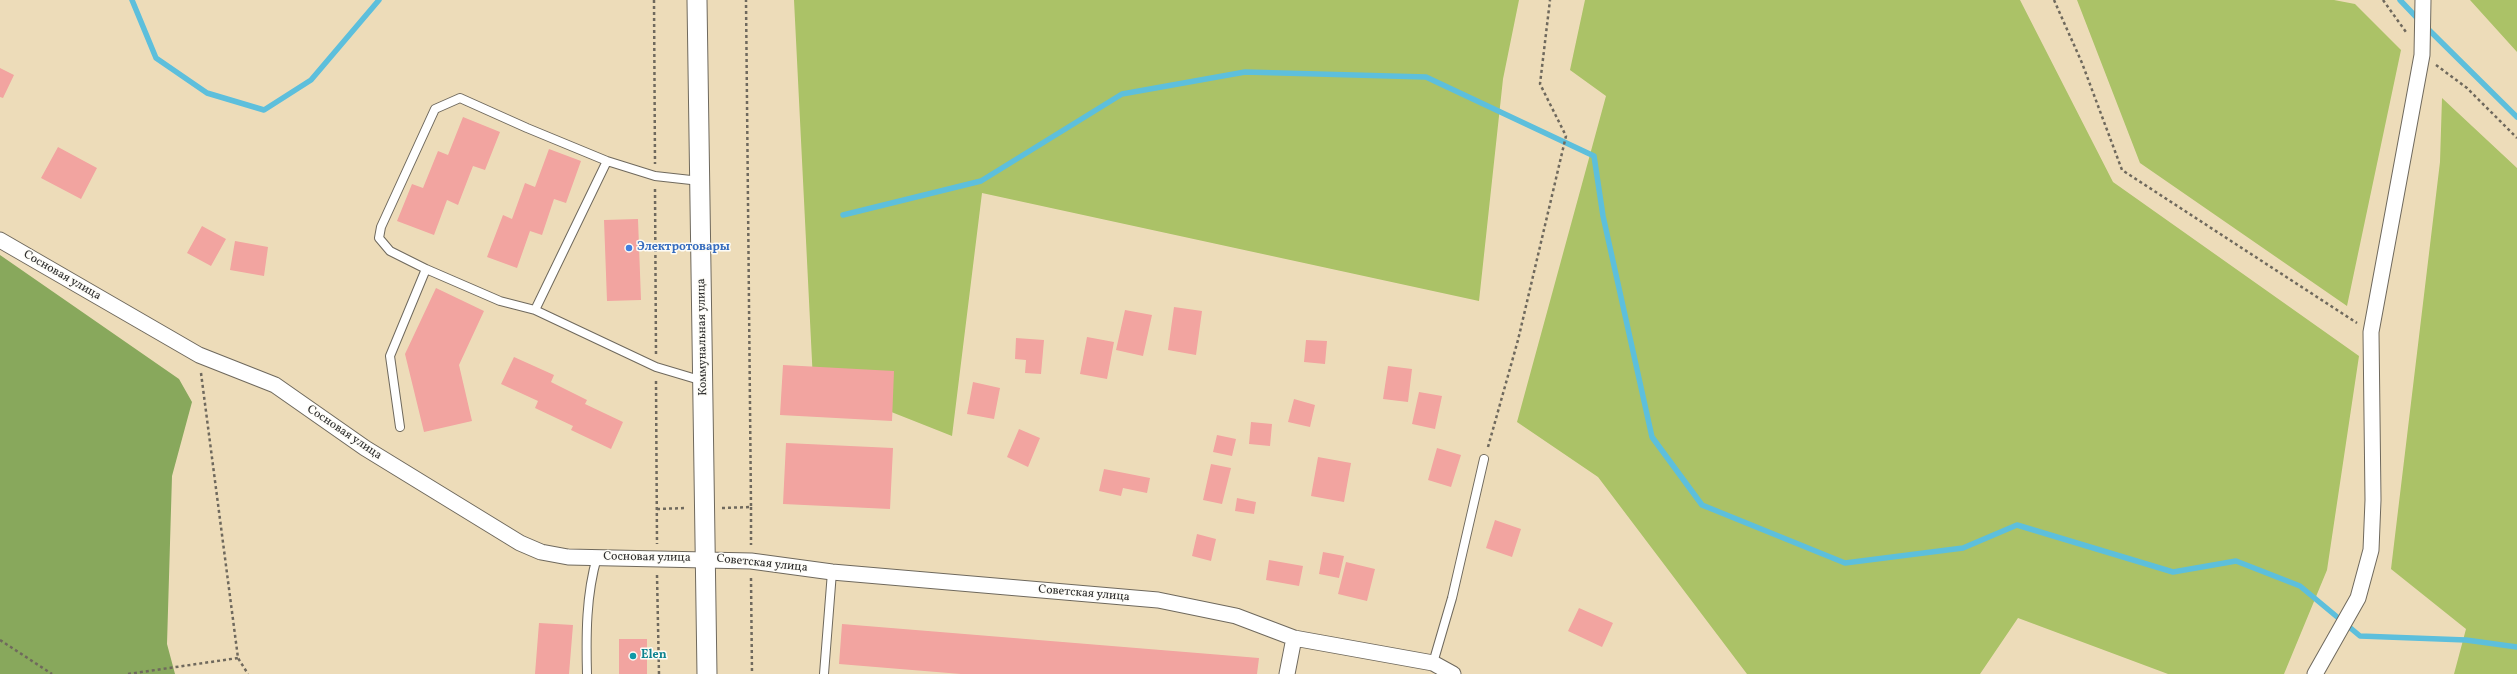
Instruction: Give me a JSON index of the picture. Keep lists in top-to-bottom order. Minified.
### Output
{"streets":{"street":["Сосновая улица","Коммунальная улица","Советская улица"]},"crossings":[["Сосновая улица","Коммунальная улица"],["Сосновая улица","Советская улица"],["Коммунальная улица","Советская улица"]],"places":["Электротовары","Elen"]}
